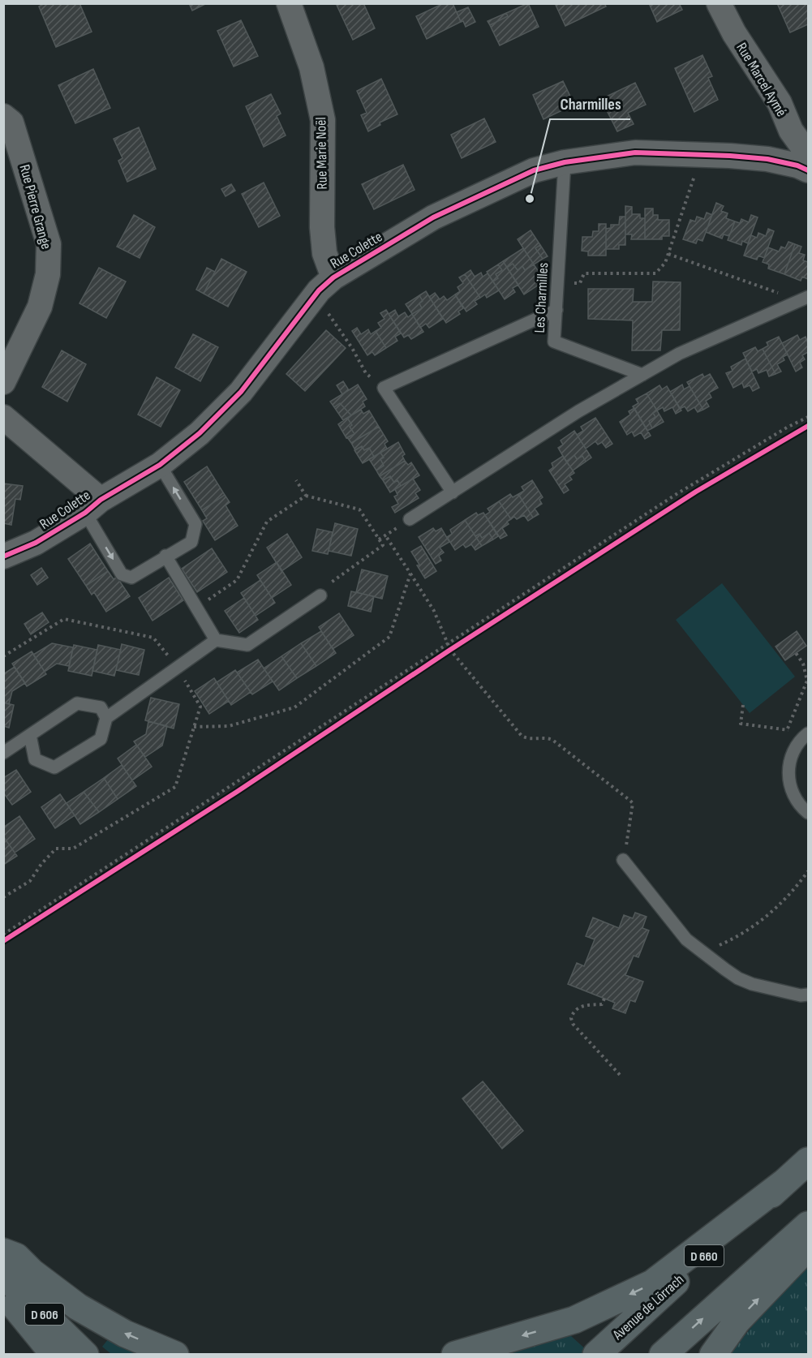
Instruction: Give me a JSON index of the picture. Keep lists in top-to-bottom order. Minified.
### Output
{"streets":{"main road":["D 660","Avenue de Lörrach","D 606"],"street":["Rue Marcel Aymé","Rue Marie Noël","Rue Pierre Grange","Rue Colette"],"lane":["Les Charmilles"]},"crossings":[["Rue Marie Noël","Rue Colette"],["Rue Colette","Les Charmilles"]],"places":["Charmilles"]}
